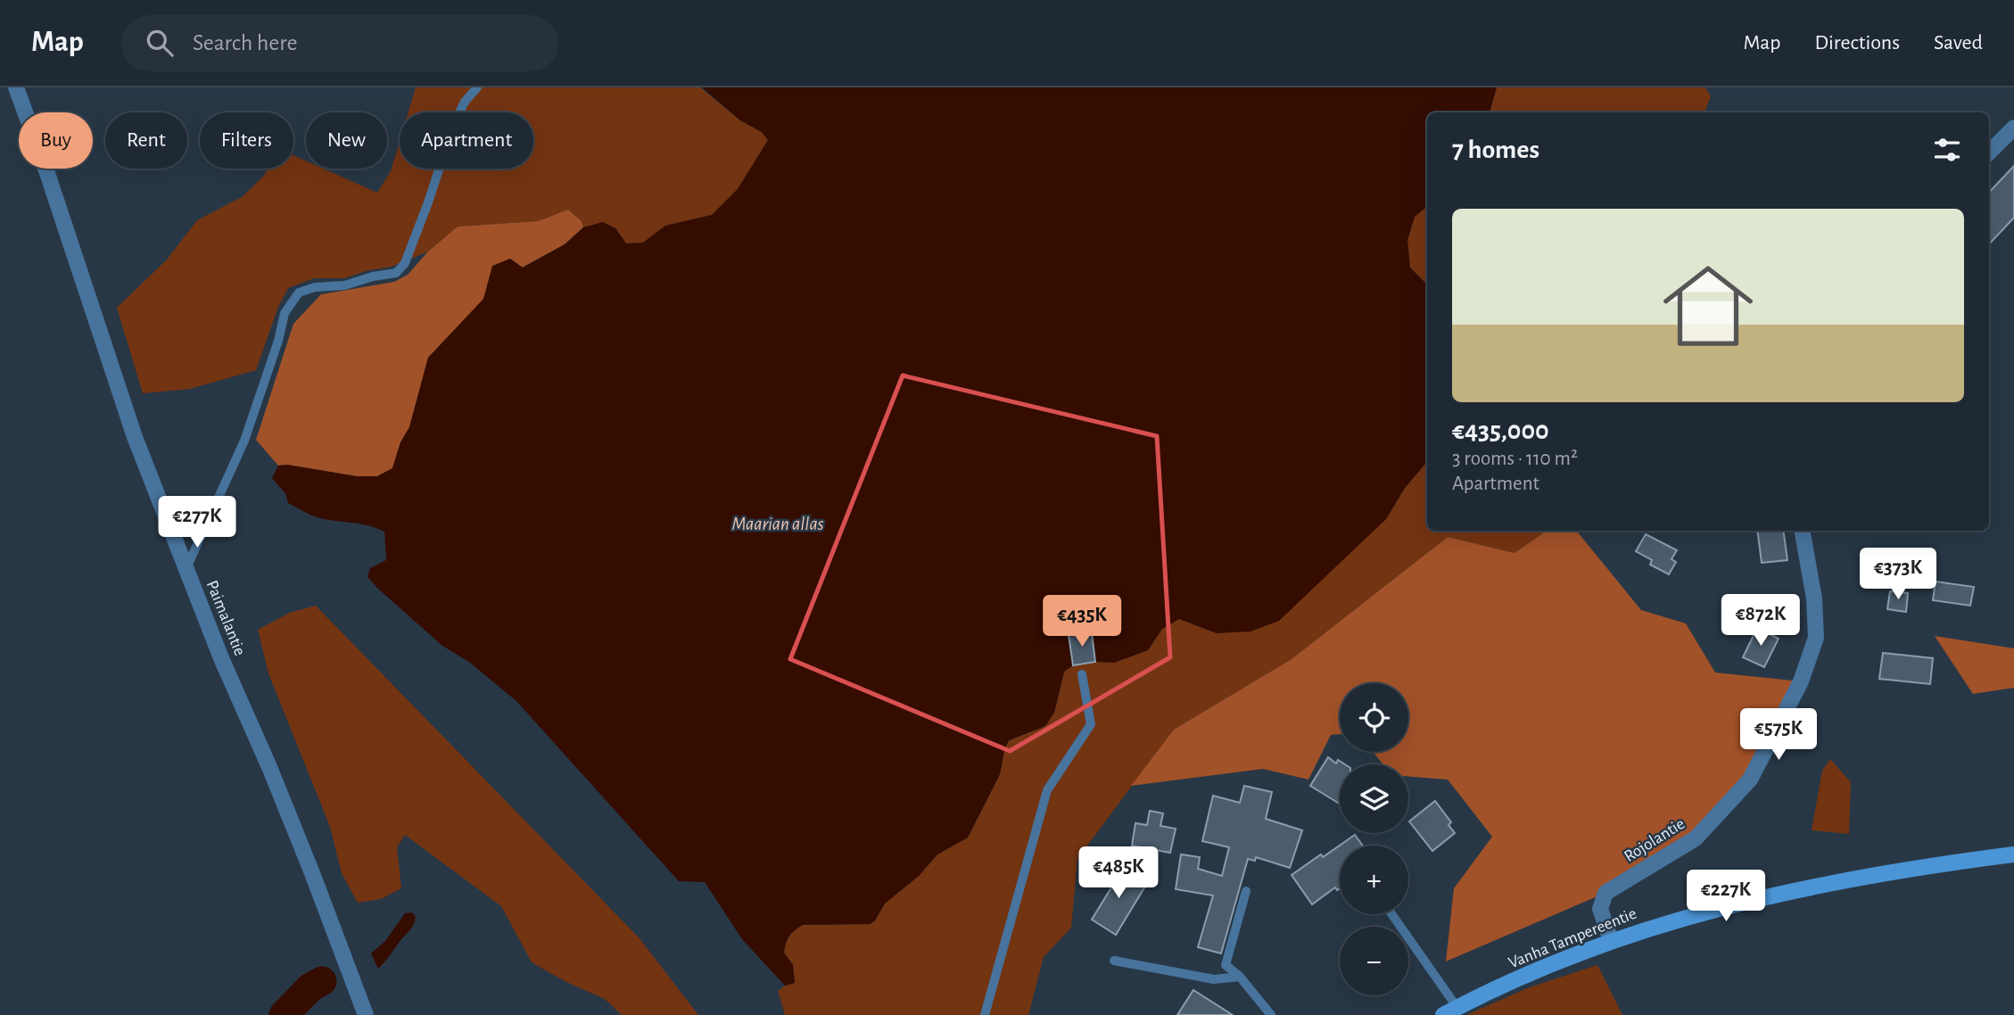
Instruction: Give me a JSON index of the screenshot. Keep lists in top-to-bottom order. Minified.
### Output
{"streets":{"main road":["Vanha Tampereentie"],"street":["Paimalantie","Rojolantie"]},"crossings":[["Rojolantie","Vanha Tampereentie"]],"water":["Maarian allas"],"page":{"header":"Map","search":"Search here","nav":["Map","Directions","Saved"],"chip":["Buy","Rent","Filters","New","Apartment"],"heading":"7 homes","list":[{"name":"€435,000","note":"3 rooms · 110 m² · Apartment"}],"price":["€277K","€373K","€872K","€435K","€575K","€485K","€227K"],"map_buttons":["+","−"]}}
